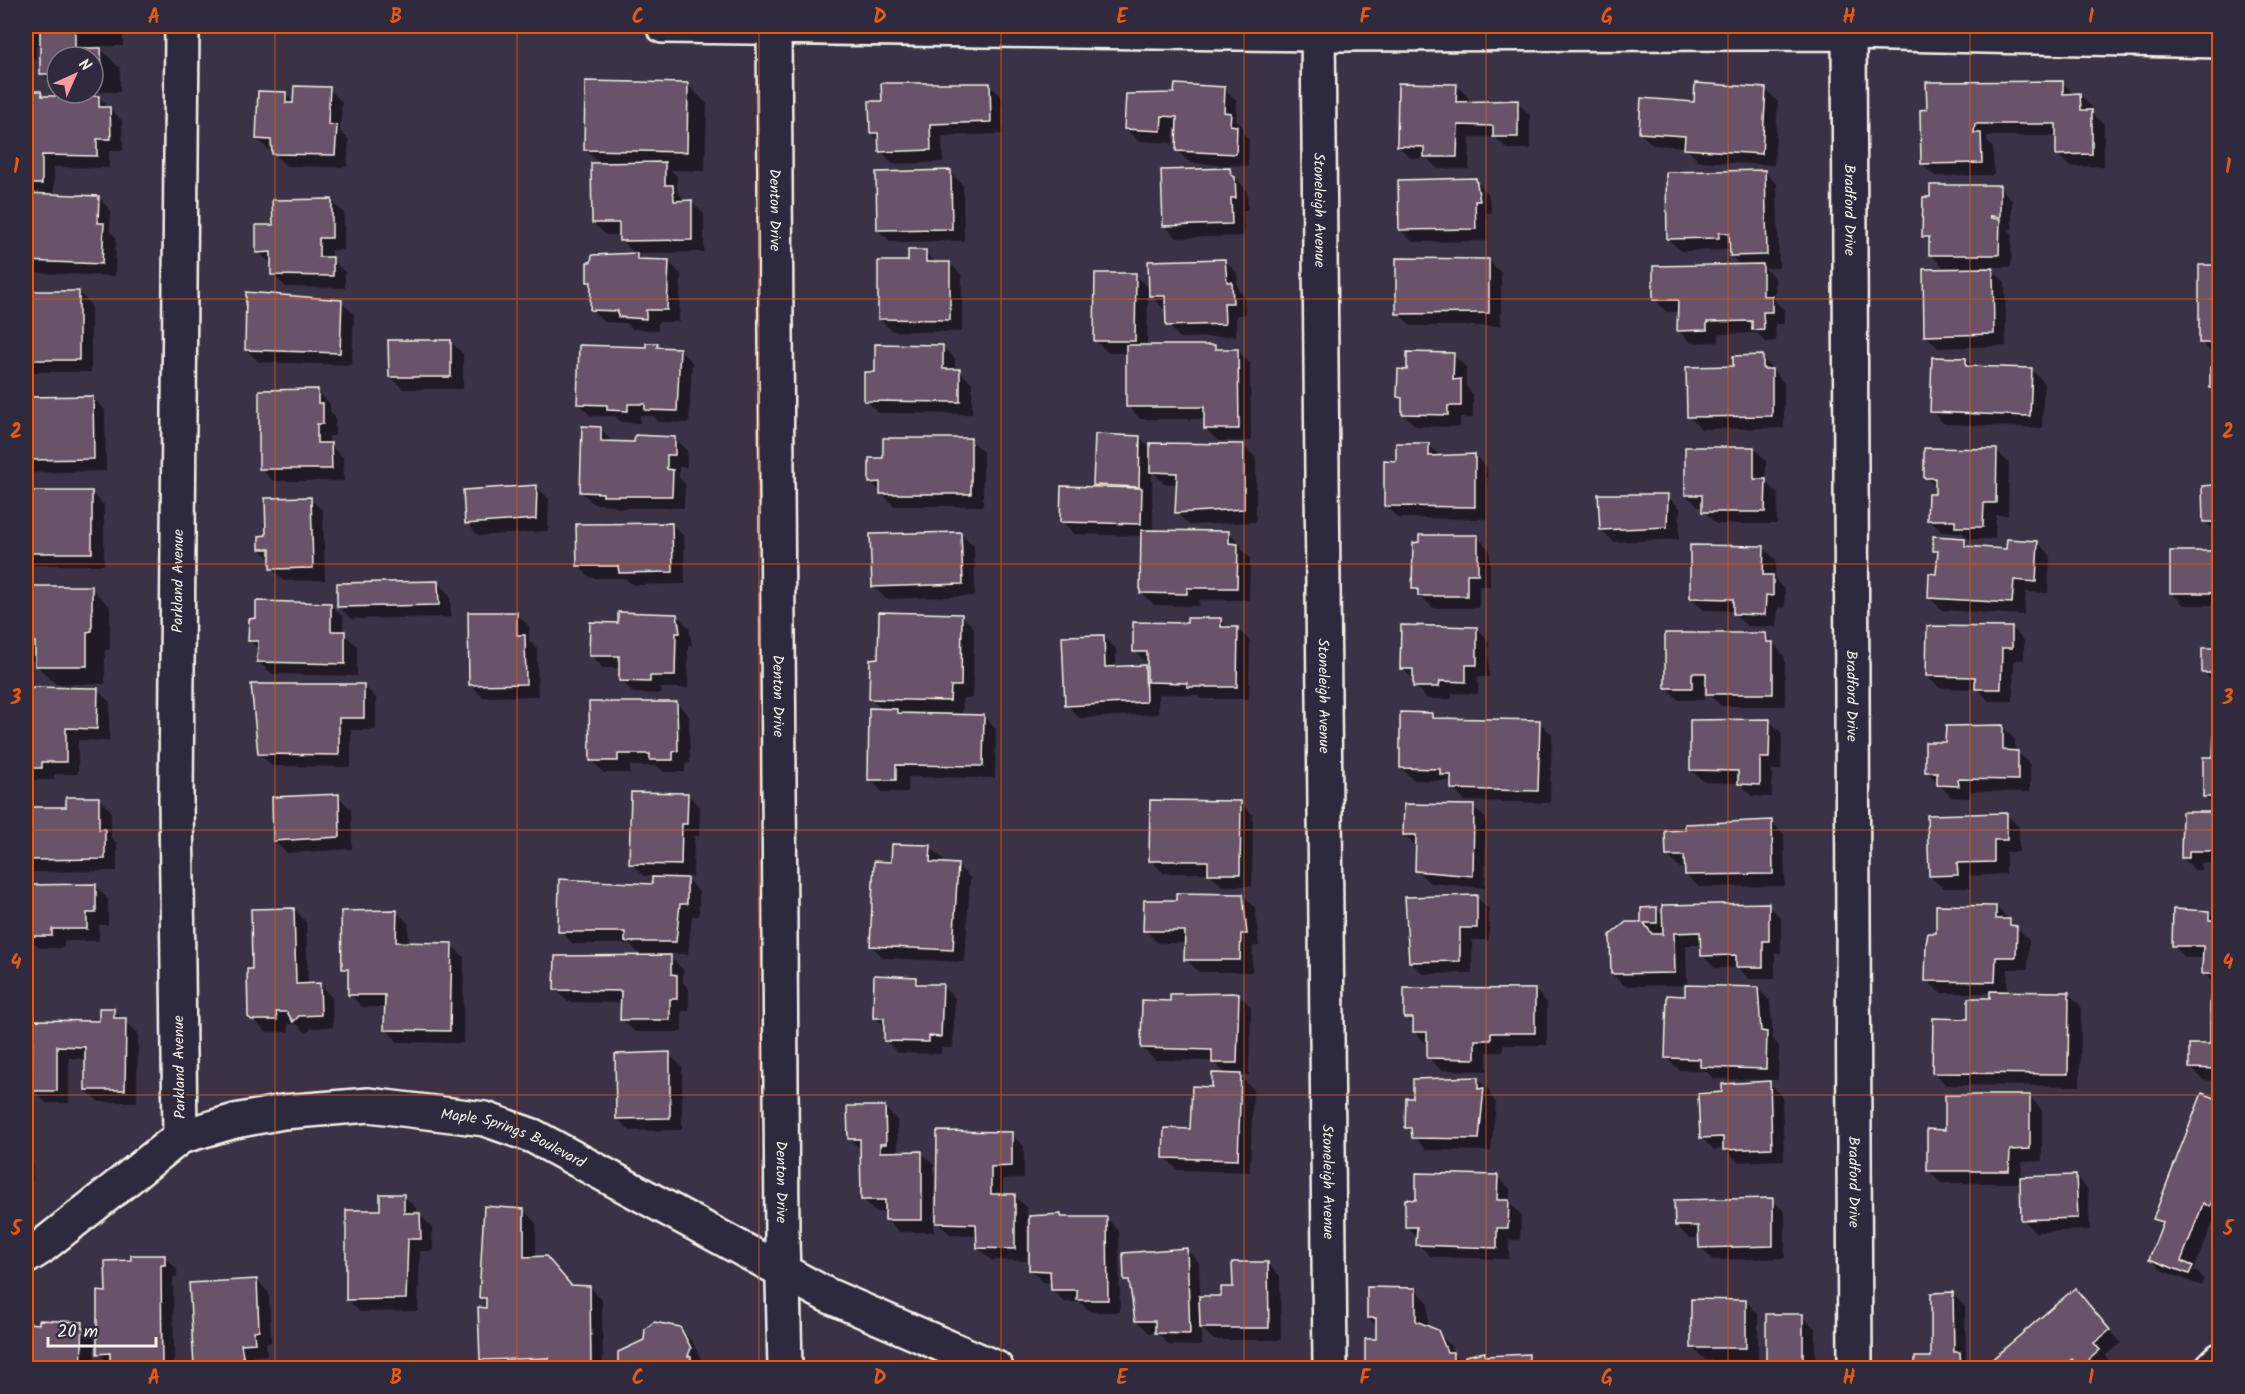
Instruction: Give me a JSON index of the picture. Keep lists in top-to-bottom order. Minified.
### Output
{"streets":{"street":["Denton Drive","Stoneleigh Avenue","Bradford Drive","Parkland Avenue","Maple Springs Boulevard"]},"crossings":[["Denton Drive","Maple Springs Boulevard"],["Parkland Avenue","Maple Springs Boulevard"]],"scale_bar":"20 m","north":"top right","grid":{"columns":["A","B","C","D","E","F","G","H","I"],"rows":["1","2","3","4","5"]}}
